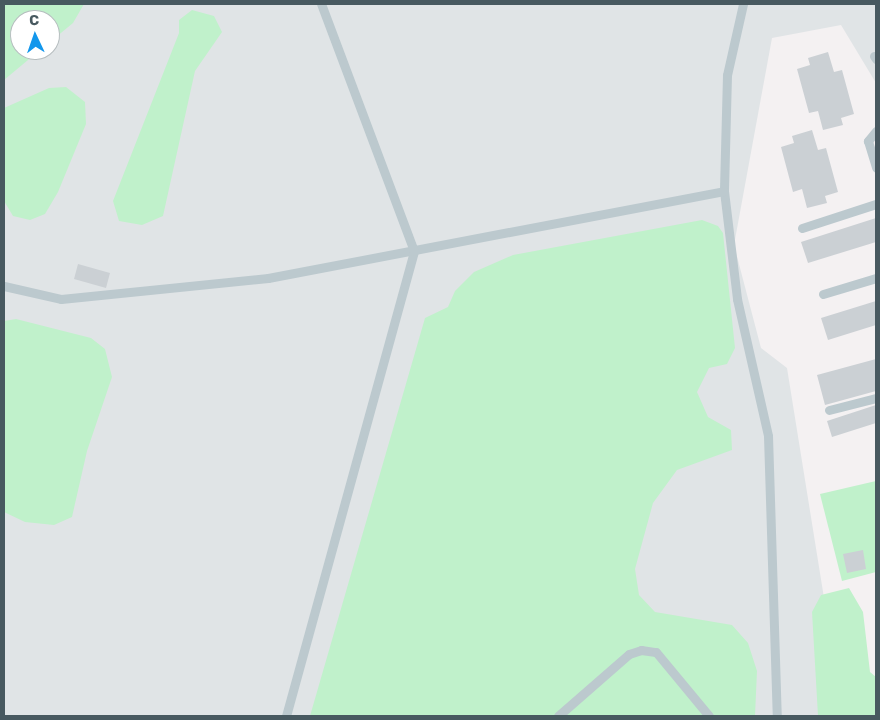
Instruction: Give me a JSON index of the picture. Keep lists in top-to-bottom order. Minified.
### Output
{"north":"top"}
